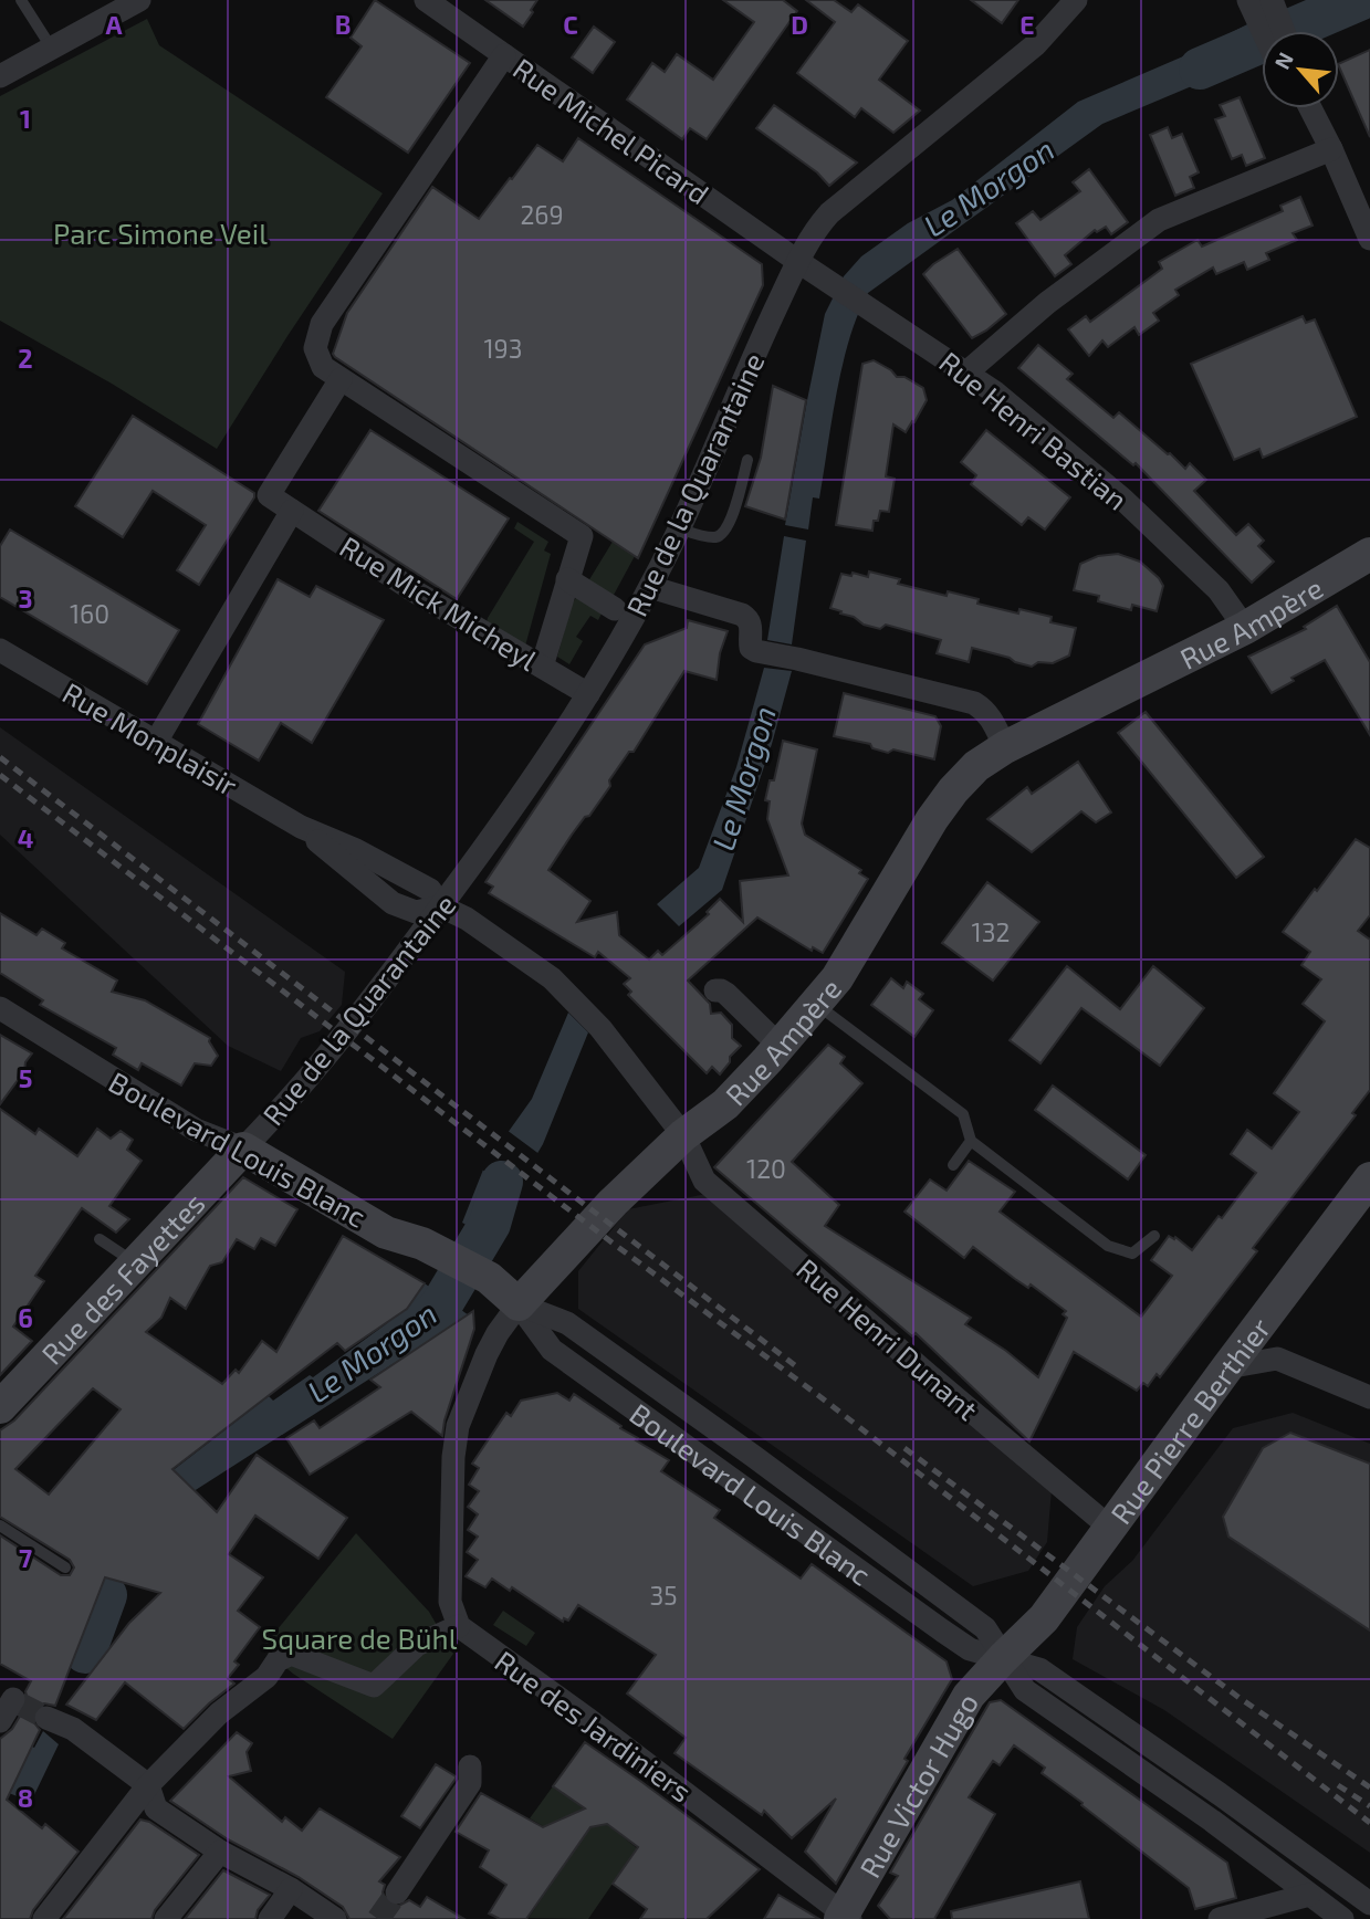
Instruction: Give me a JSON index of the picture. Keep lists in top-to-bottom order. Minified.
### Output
{"streets":{"street":["Rue Michel Picard","Rue Henri Bastian","Rue de la Quarantaine","Rue Mick Micheyl","Rue Ampère","Rue Monplaisir","Boulevard Louis Blanc","Rue des Fayettes","Rue Henri Dunant","Rue Pierre Berthier","Rue des Jardiniers","Rue Victor Hugo"]},"crossings":[["Rue Michel Picard","Rue Henri Bastian"],["Rue Michel Picard","Rue de la Quarantaine"],["Rue Henri Bastian","Rue de la Quarantaine"],["Rue Henri Bastian","Rue Ampère"],["Rue de la Quarantaine","Rue Mick Micheyl"],["Rue de la Quarantaine","Rue Monplaisir"],["Rue de la Quarantaine","Boulevard Louis Blanc"],["Rue de la Quarantaine","Rue des Fayettes"],["Rue de la Quarantaine","Rue Henri Dunant"],["Rue Ampère","Boulevard Louis Blanc"],["Rue Ampère","Rue Henri Dunant"],["Rue Monplaisir","Rue Henri Dunant"],["Boulevard Louis Blanc","Rue des Fayettes"],["Boulevard Louis Blanc","Rue Pierre Berthier"],["Boulevard Louis Blanc","Rue Victor Hugo"],["Rue Henri Dunant","Rue Pierre Berthier"],["Rue Pierre Berthier","Rue Victor Hugo"],["Rue des Jardiniers","Rue Victor Hugo"]],"water":["Le Morgon"],"parks":["Parc Simone Veil","Square de Bühl"],"house_numbers":["269","193","160","132","120","35"],"north":"top left","grid":{"columns":["A","B","C","D","E"],"rows":["1","2","3","4","5","6","7","8"]}}
